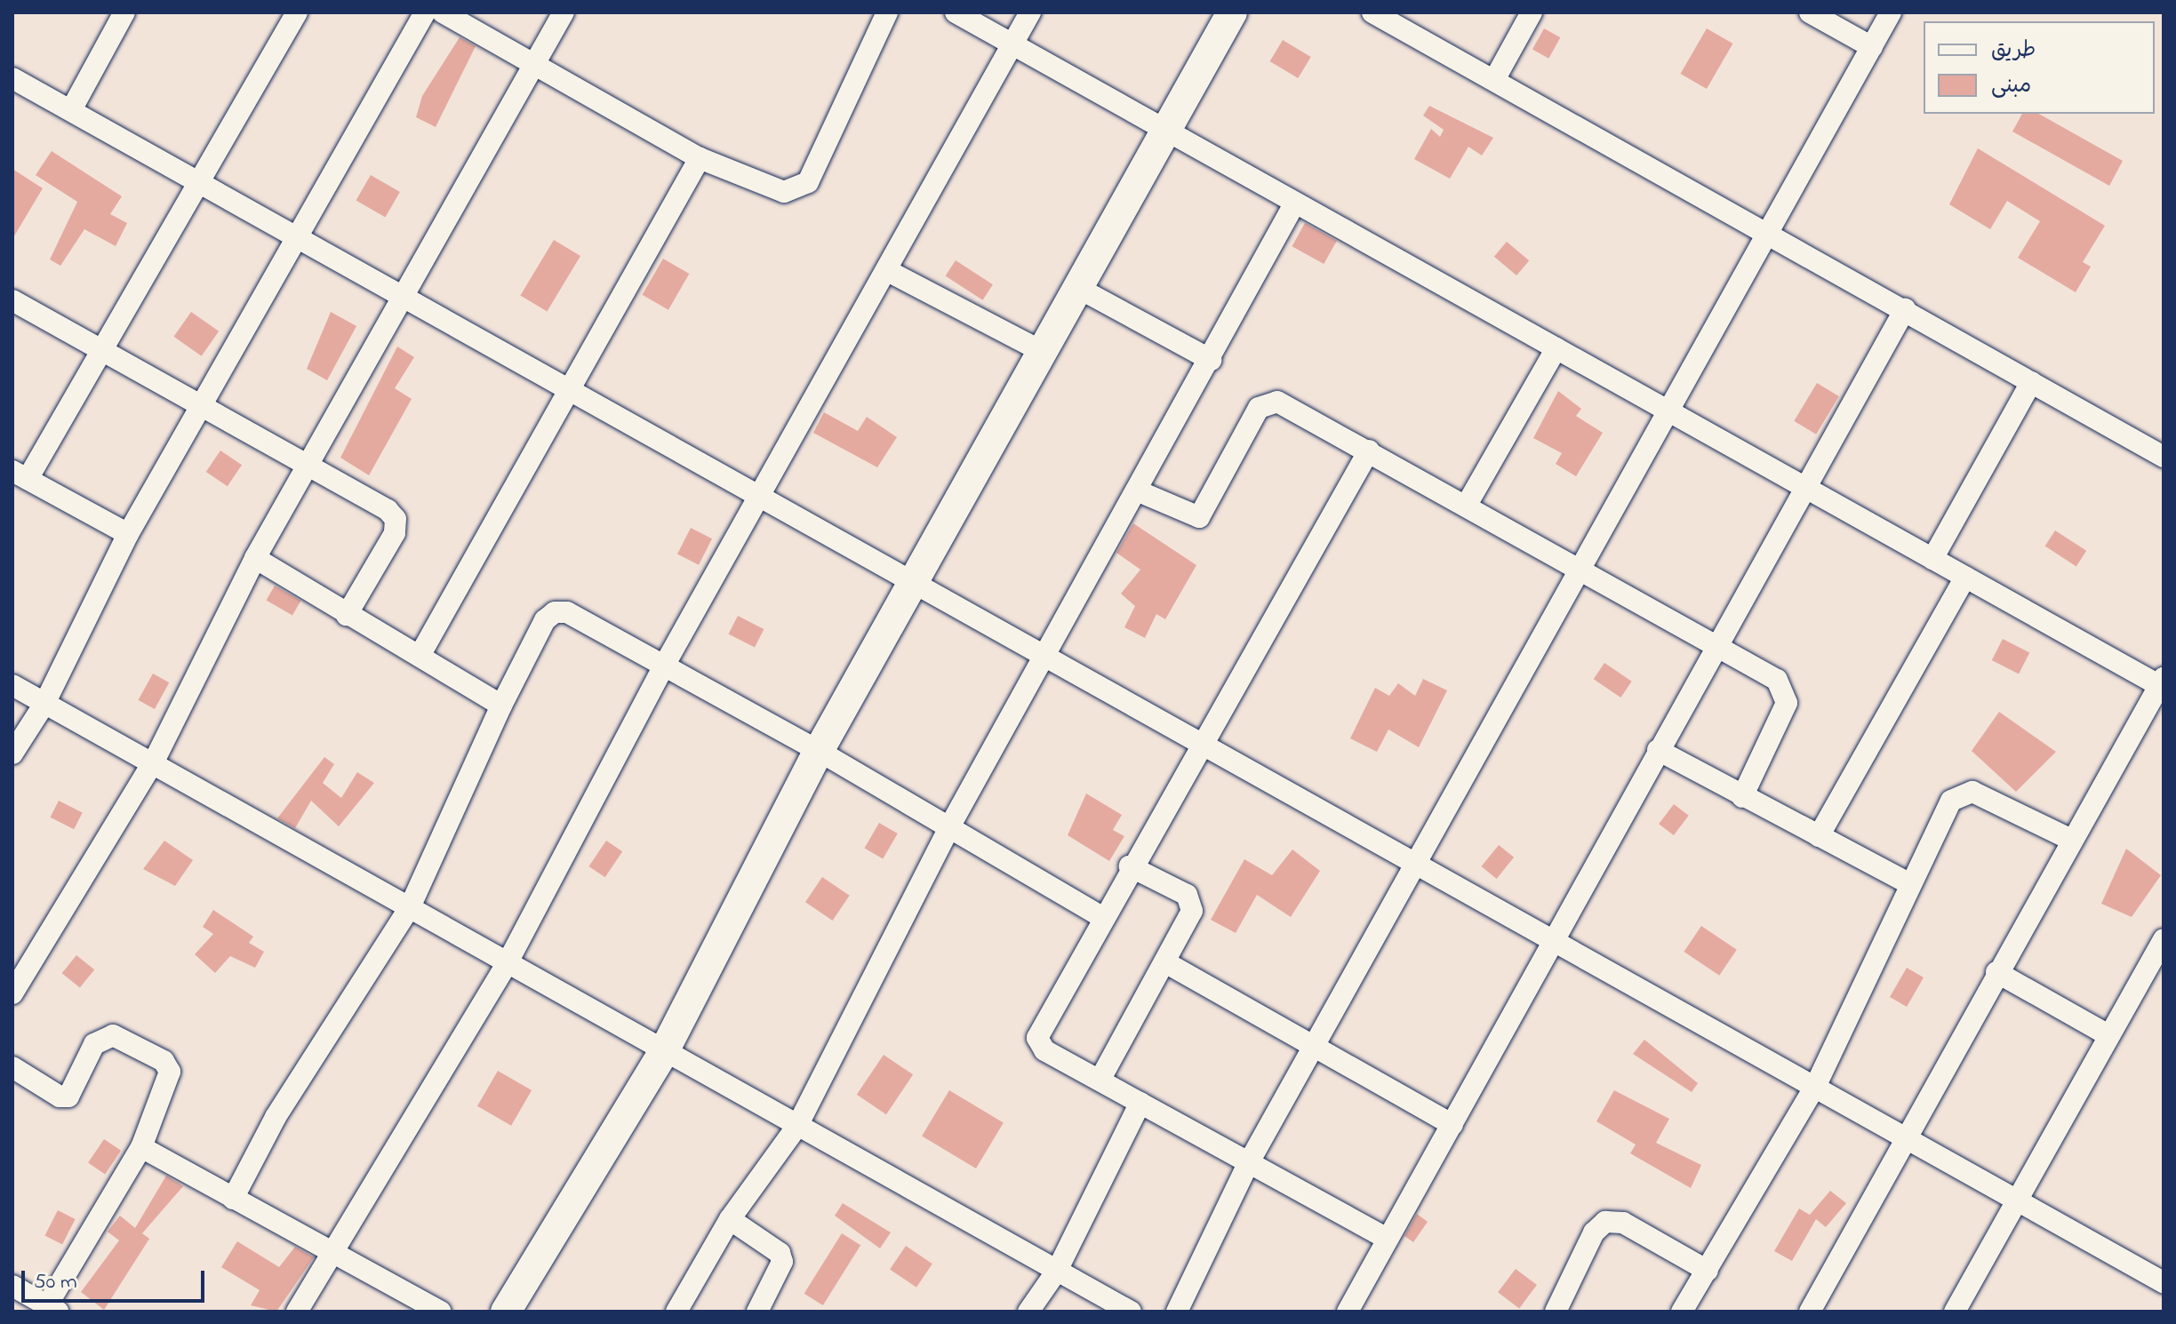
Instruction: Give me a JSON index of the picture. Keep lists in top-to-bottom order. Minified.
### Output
{"legend":["طريق","مبنى"],"scale_bar":"50 m"}
